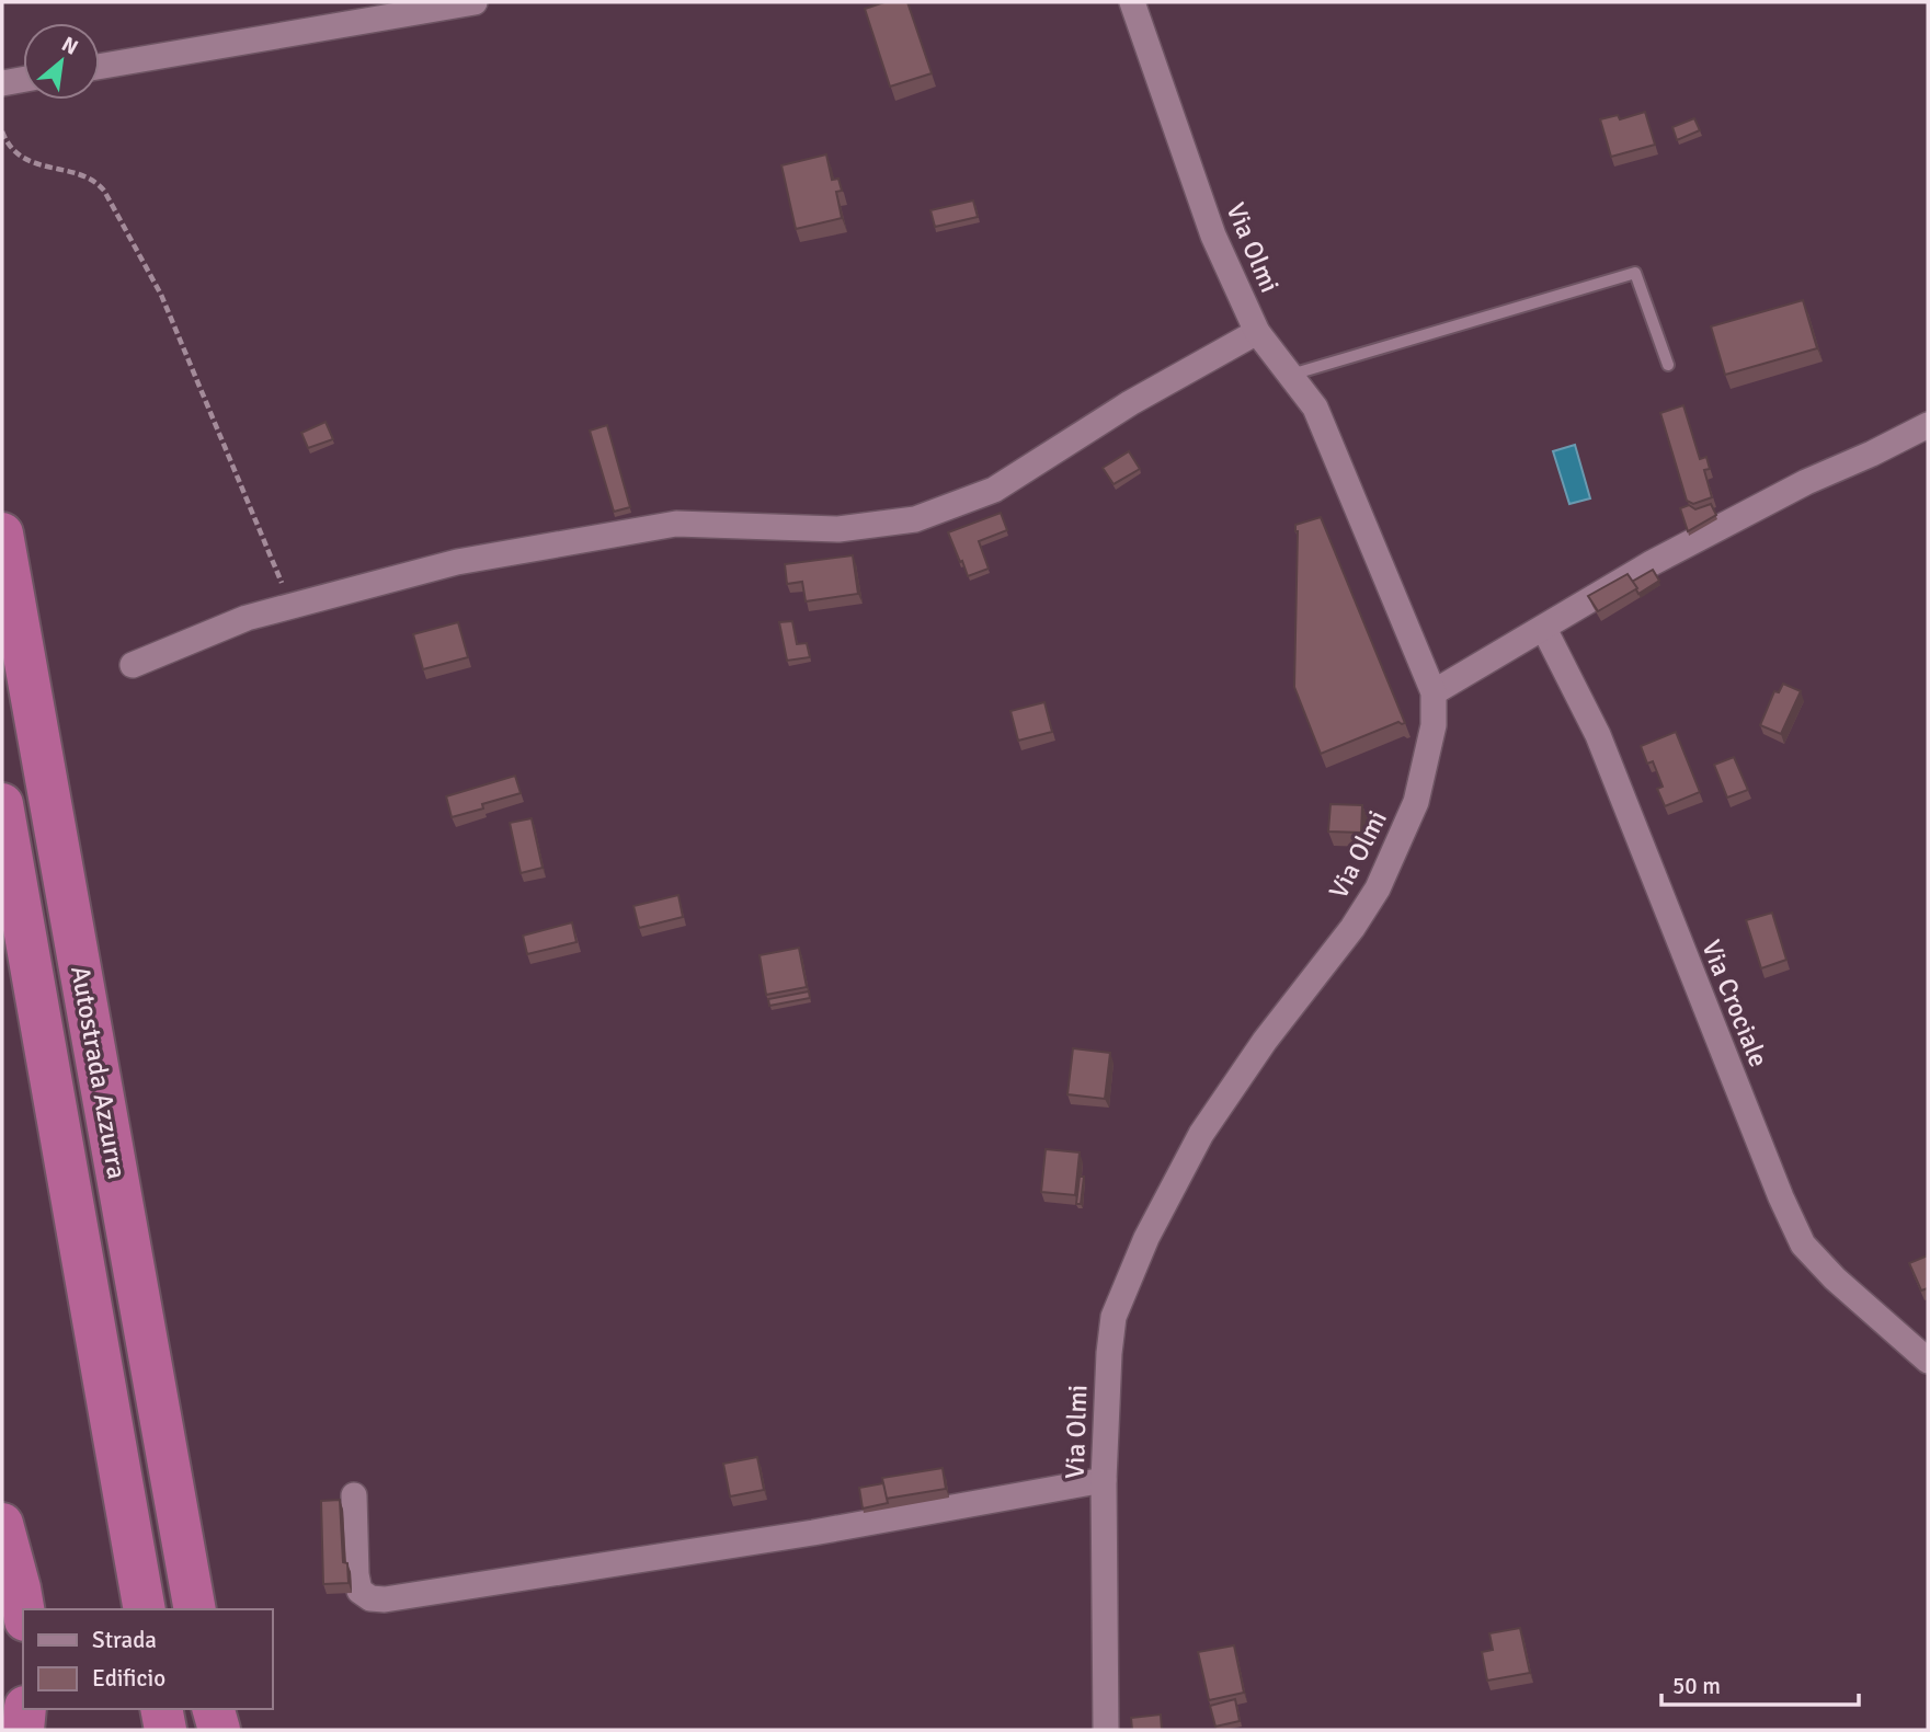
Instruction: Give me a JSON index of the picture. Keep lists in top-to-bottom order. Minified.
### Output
{"streets":{"highway":["Autostrada Azzurra"],"street":["Via Olmi","Via Crociale"]},"legend":["Strada","Edificio"],"scale_bar":"50 m","north":"top right"}
